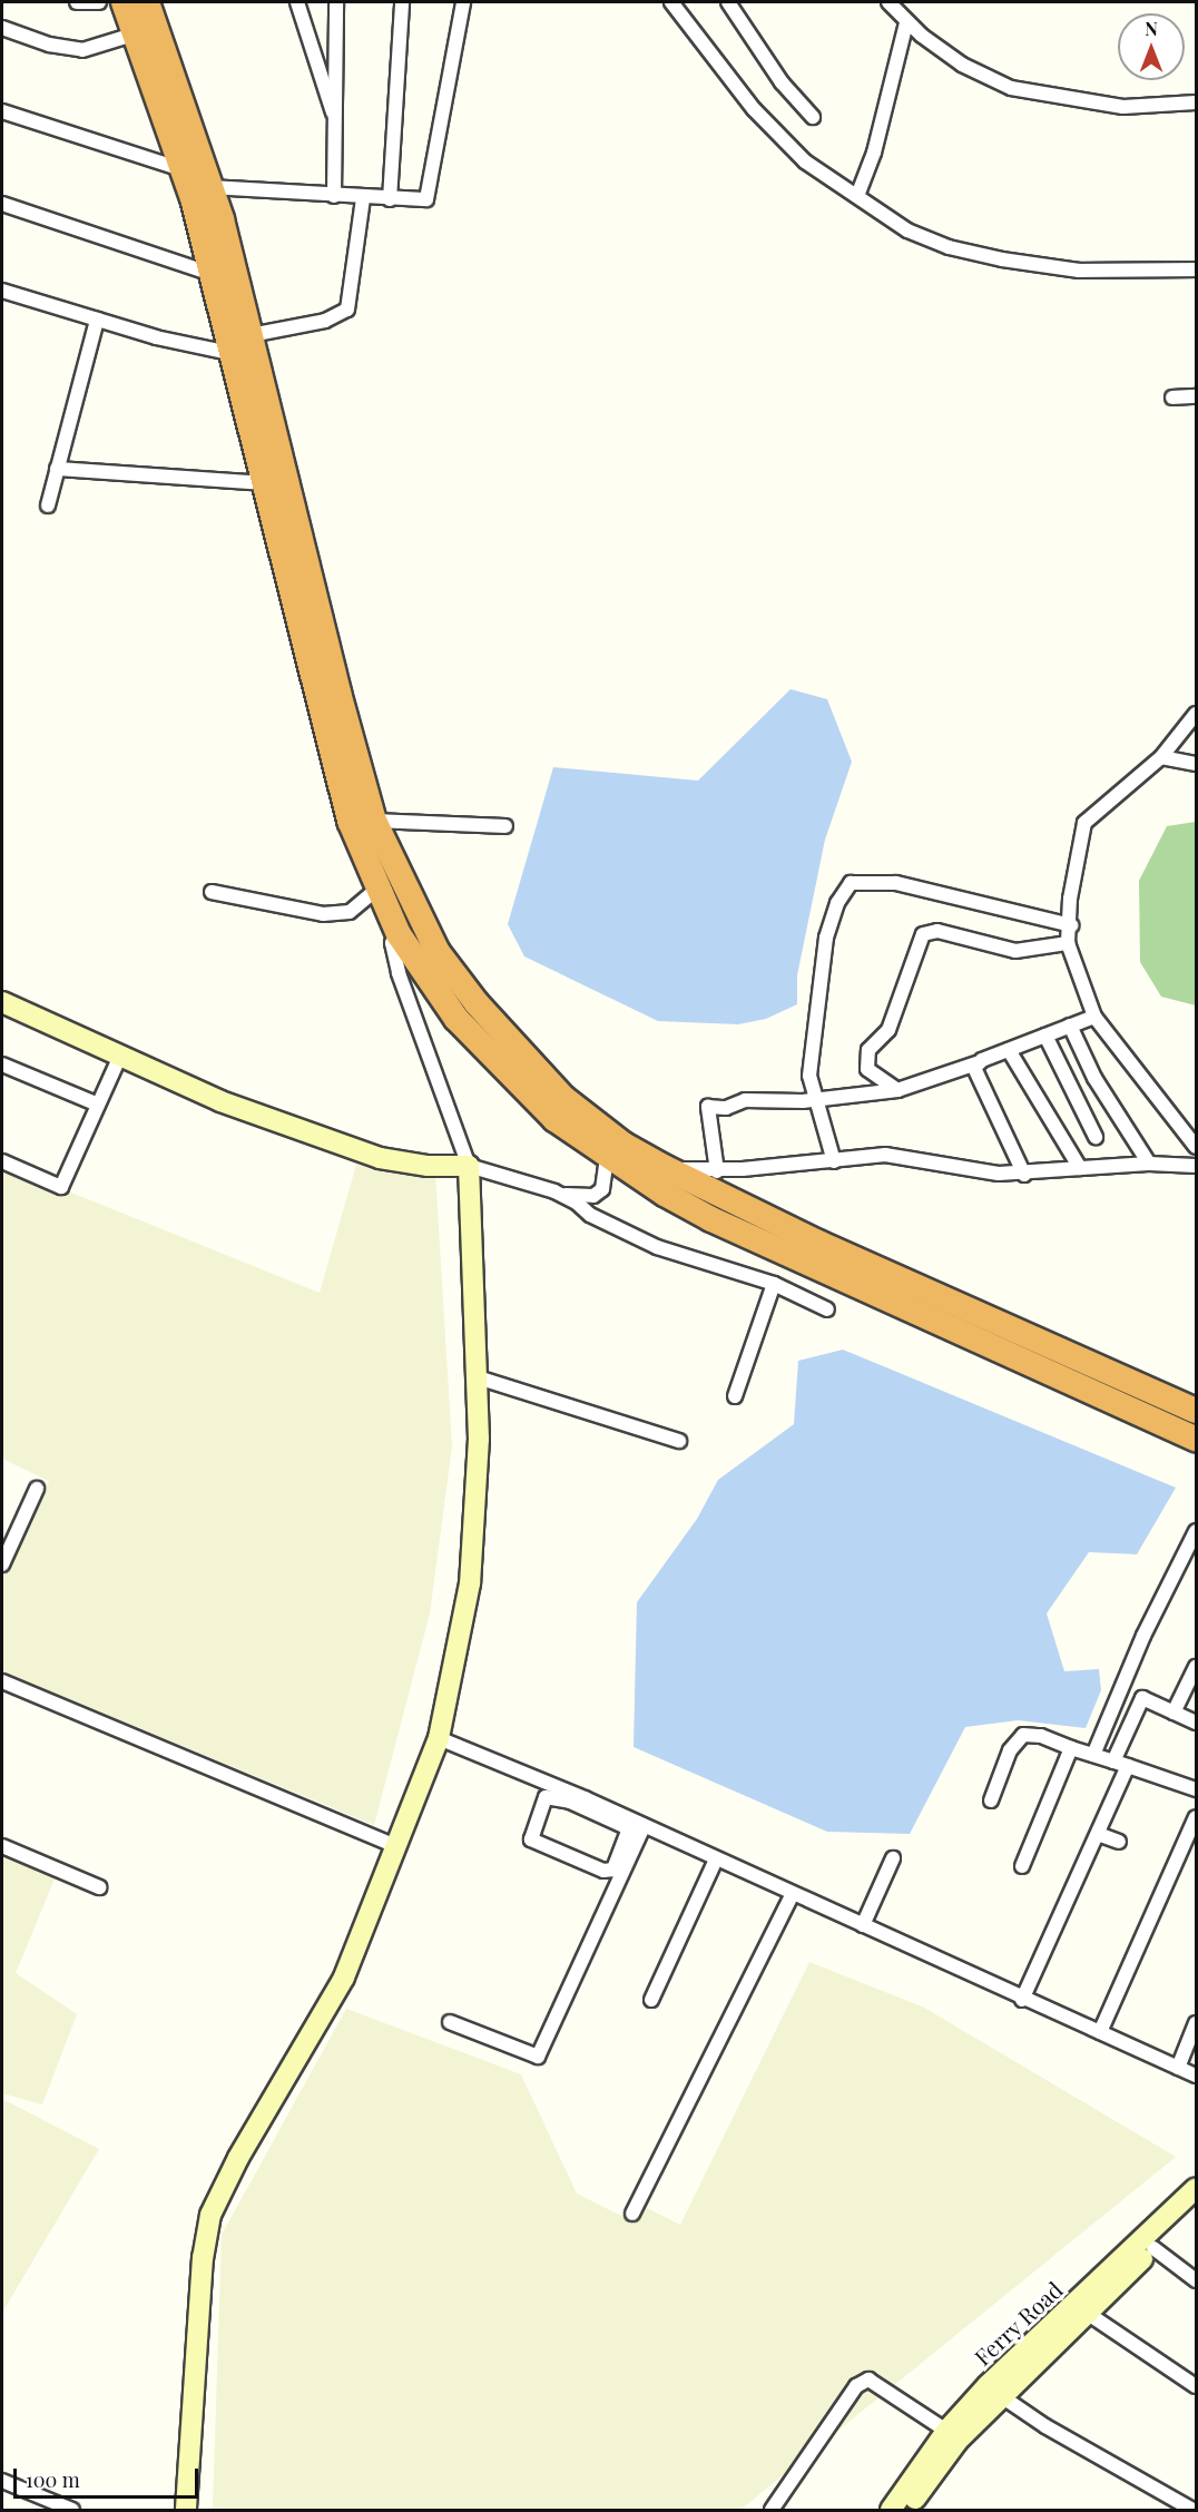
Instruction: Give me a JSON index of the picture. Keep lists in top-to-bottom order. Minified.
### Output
{"streets":{"street":["Ferry Road"]},"scale_bar":"100 m","north":"top"}
